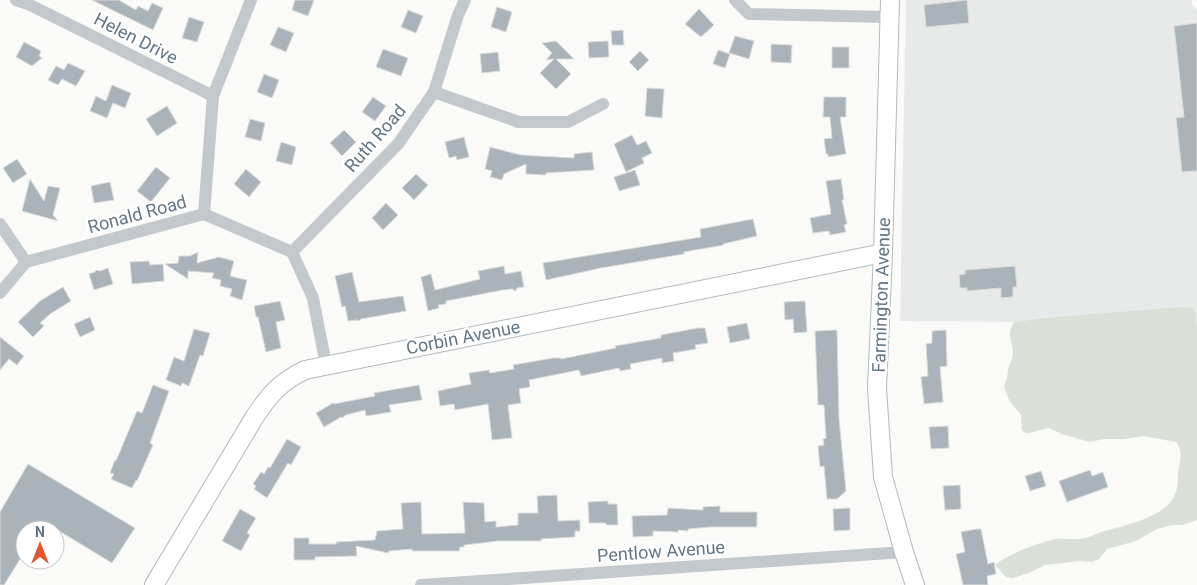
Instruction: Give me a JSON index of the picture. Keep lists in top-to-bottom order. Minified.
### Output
{"streets":{"main road":["Farmington Avenue","Corbin Avenue"],"street":["Helen Drive","Ruth Road","Ronald Road","Pentlow Avenue"]},"crossings":[["Ruth Road","Ronald Road"],["Farmington Avenue","Corbin Avenue"],["Farmington Avenue","Pentlow Avenue"]],"north":"top"}
